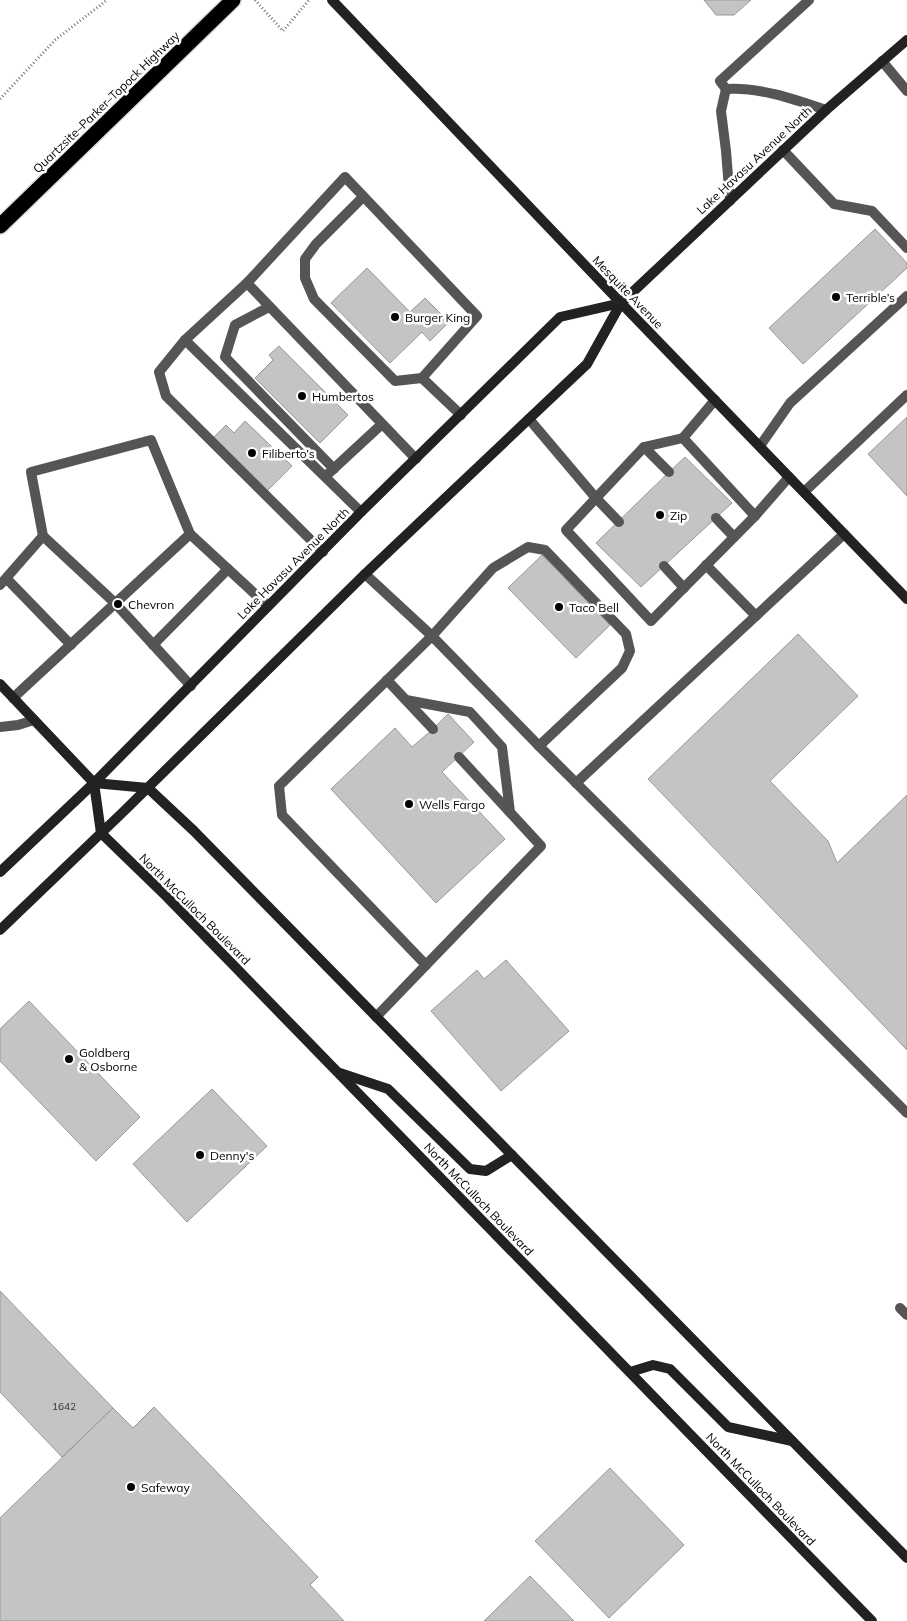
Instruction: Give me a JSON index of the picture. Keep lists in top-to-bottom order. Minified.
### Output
{"streets":{"highway":["Quartzsite–Parker–Topock Highway"],"main road":["Lake Havasu Avenue North","Mesquite Avenue","North McCulloch Boulevard"]},"crossings":[["Lake Havasu Avenue North","Mesquite Avenue"],["Lake Havasu Avenue North","North McCulloch Boulevard"]],"places":["Terrible’s","Burger King","Humbertos","Filiberto’s","Zip","Chevron","Taco Bell","Wells Fargo","Goldberg & Osborne","Denny's","Safeway"],"house_numbers":["1642"]}
